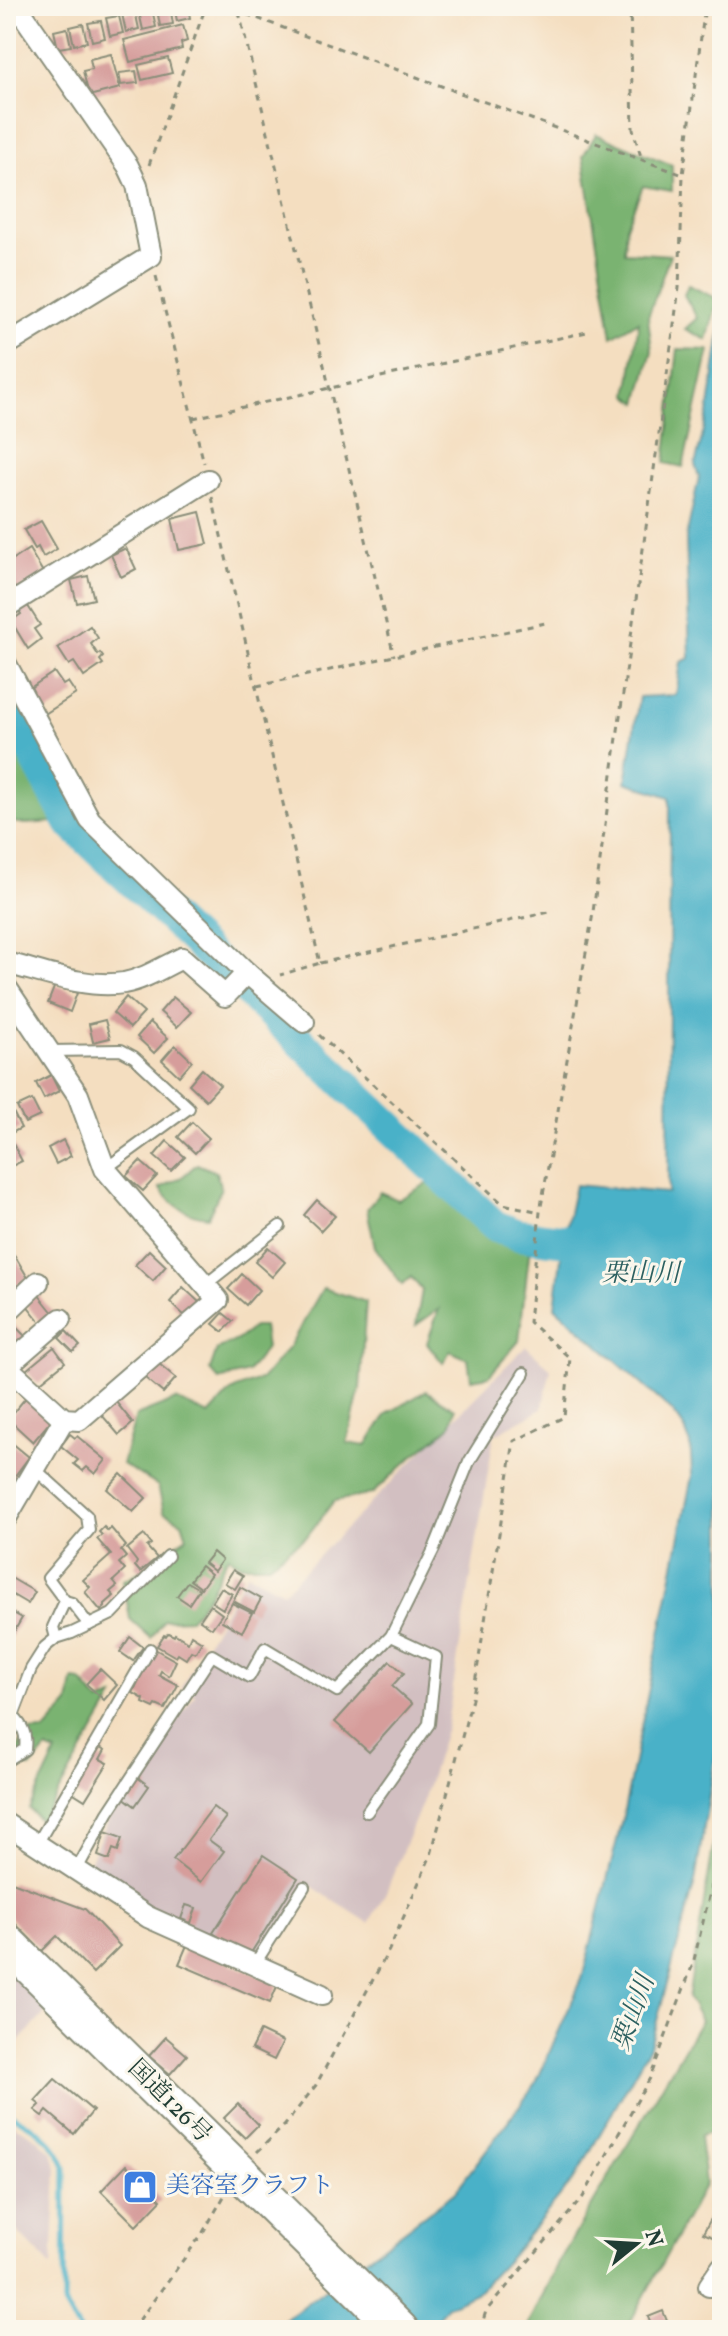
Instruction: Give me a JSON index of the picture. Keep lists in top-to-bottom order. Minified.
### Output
{"streets":{"highway":["国道126号"]},"water":["栗山川"],"places":{"shop":["美容室クラフト"]},"north":"right"}
